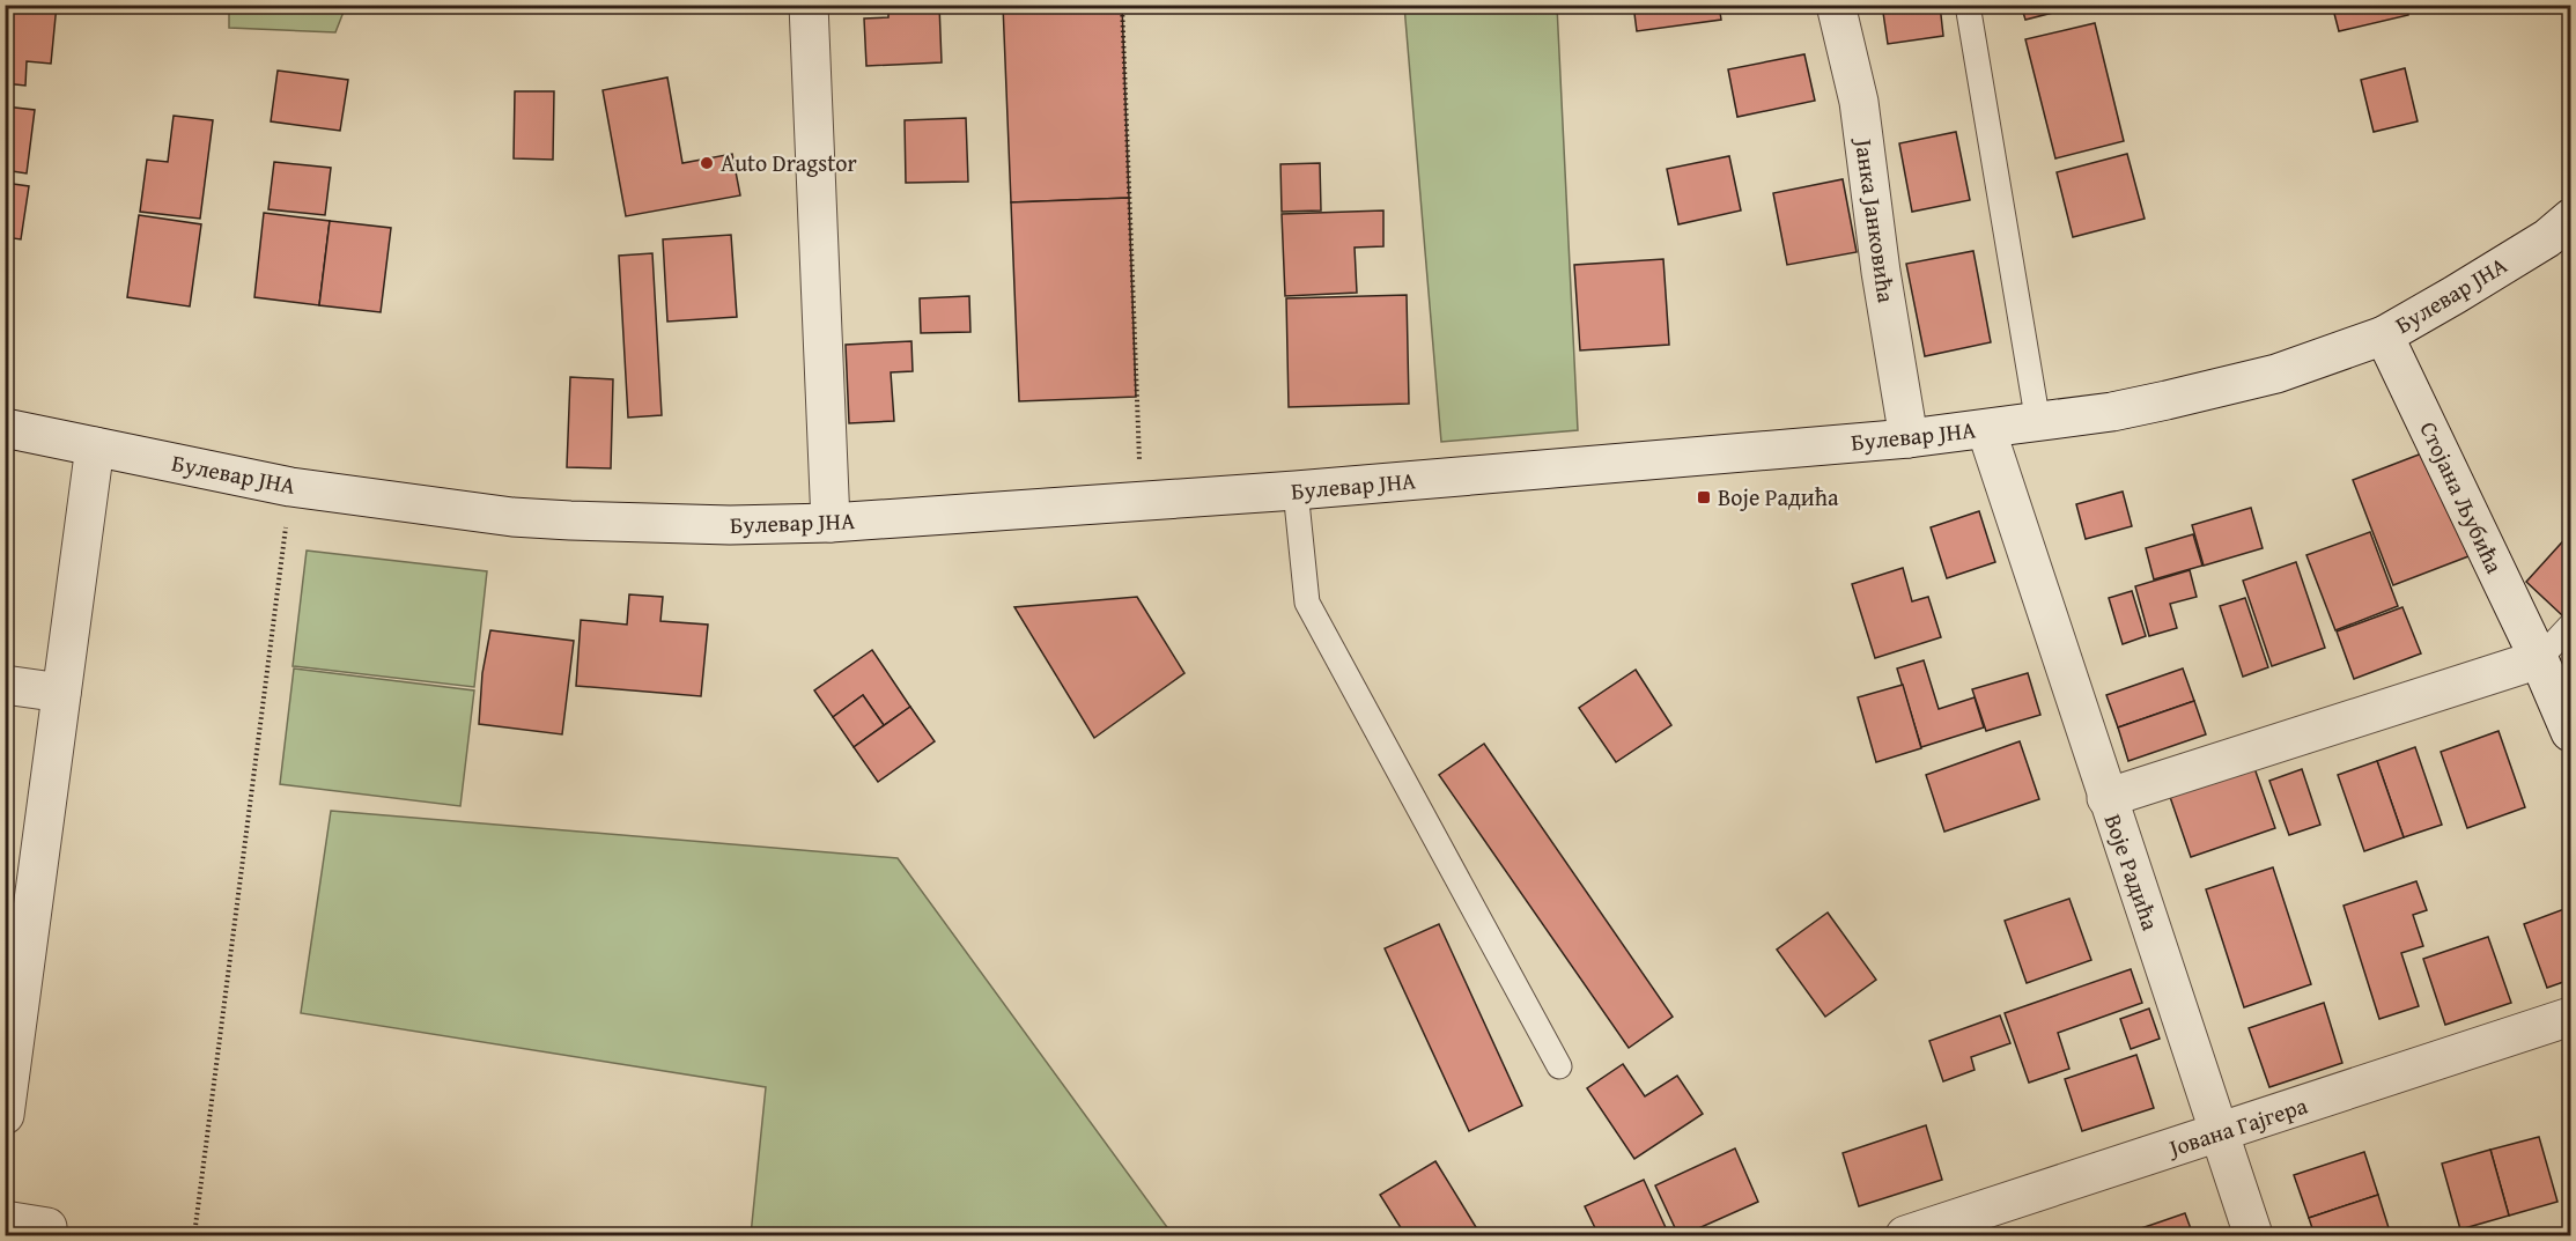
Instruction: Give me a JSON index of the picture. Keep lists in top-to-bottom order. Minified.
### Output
{"streets":{"street":["Јанка Јанковића","Булевар ЈНА","Стојана Љубића","Воје Радића","Јована Гајгера"]},"crossings":[["Јанка Јанковића","Булевар ЈНА"],["Булевар ЈНА","Стојана Љубића"],["Булевар ЈНА","Воје Радића"],["Воје Радића","Јована Гајгера"]],"places":{"other":["Auto Dragstor"],"transit":["Воје Радића"]}}
